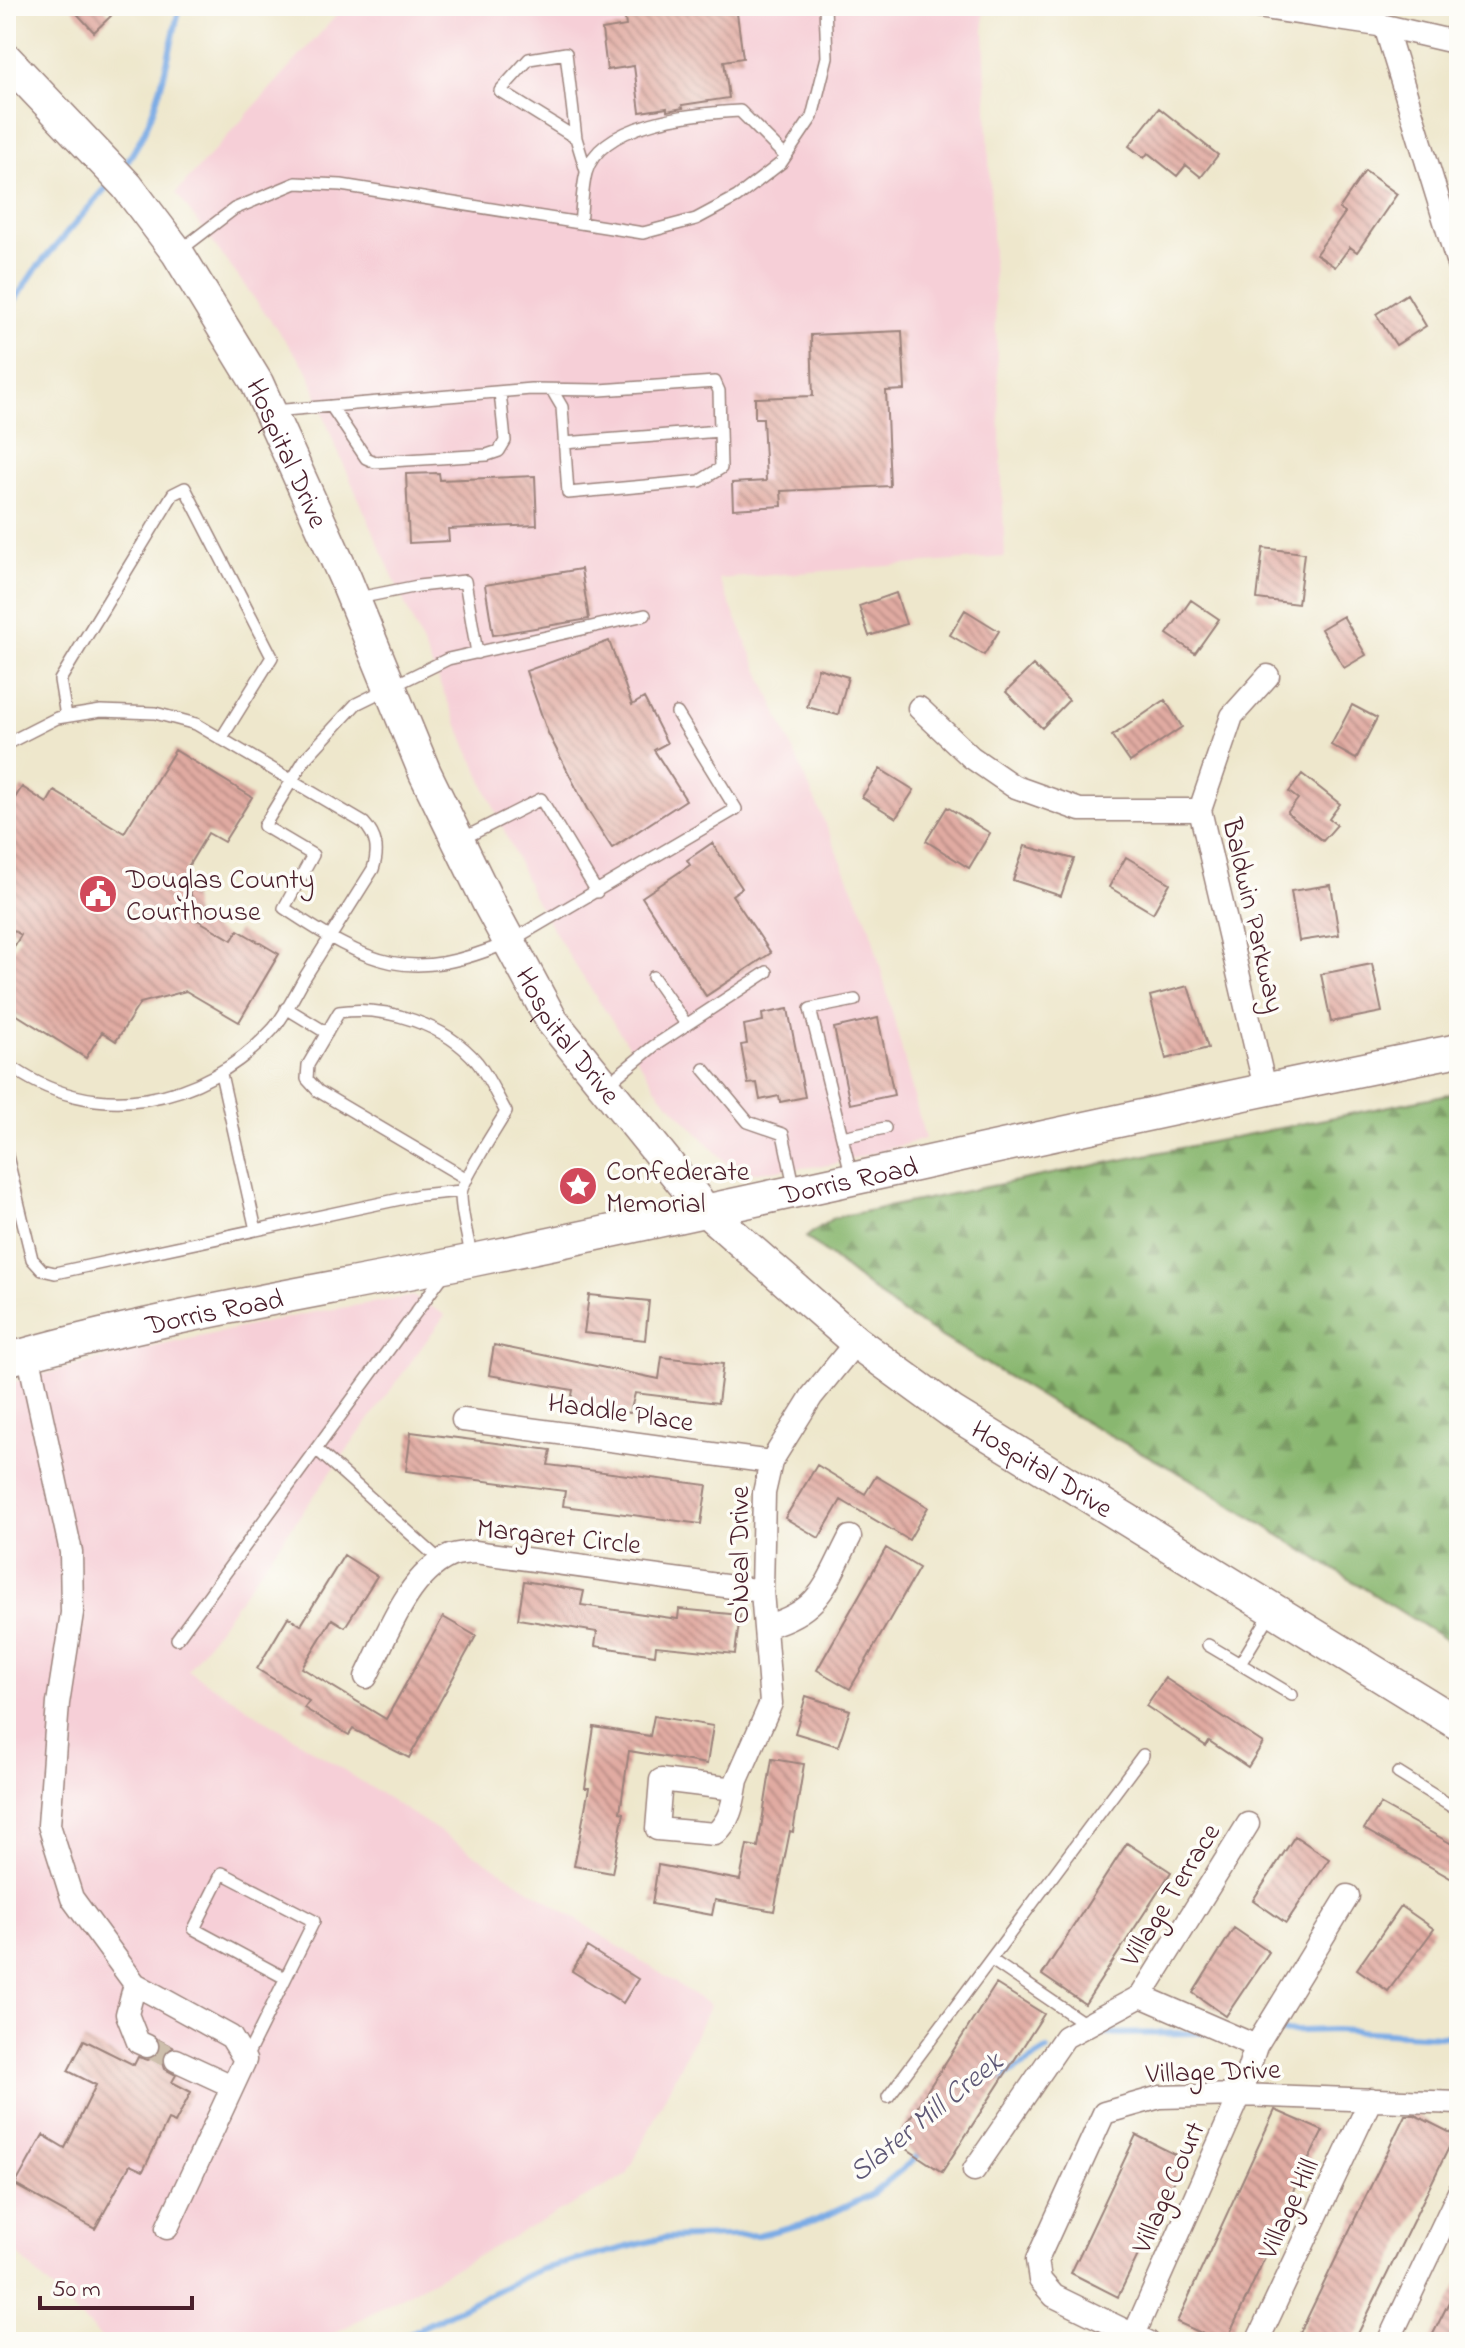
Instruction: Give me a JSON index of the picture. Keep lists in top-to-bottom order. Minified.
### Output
{"streets":{"street":["Hospital Drive","Baldwin Parkway","Dorris Road","Haddle Place","Margaret Circle","O'Neal Drive","Village Terrace","Village Drive","Village Court","Village Hill"]},"crossings":[["Hospital Drive","Dorris Road"],["Hospital Drive","O'Neal Drive"],["Baldwin Parkway","Dorris Road"],["Haddle Place","O'Neal Drive"],["Margaret Circle","O'Neal Drive"],["Village Terrace","Village Court"],["Village Drive","Village Court"],["Village Drive","Village Hill"]],"water":["Slater Mill Creek"],"places":{"public building":["Douglas County Courthouse"],"place":["Confederate Memorial"]},"scale_bar":"50 m"}
